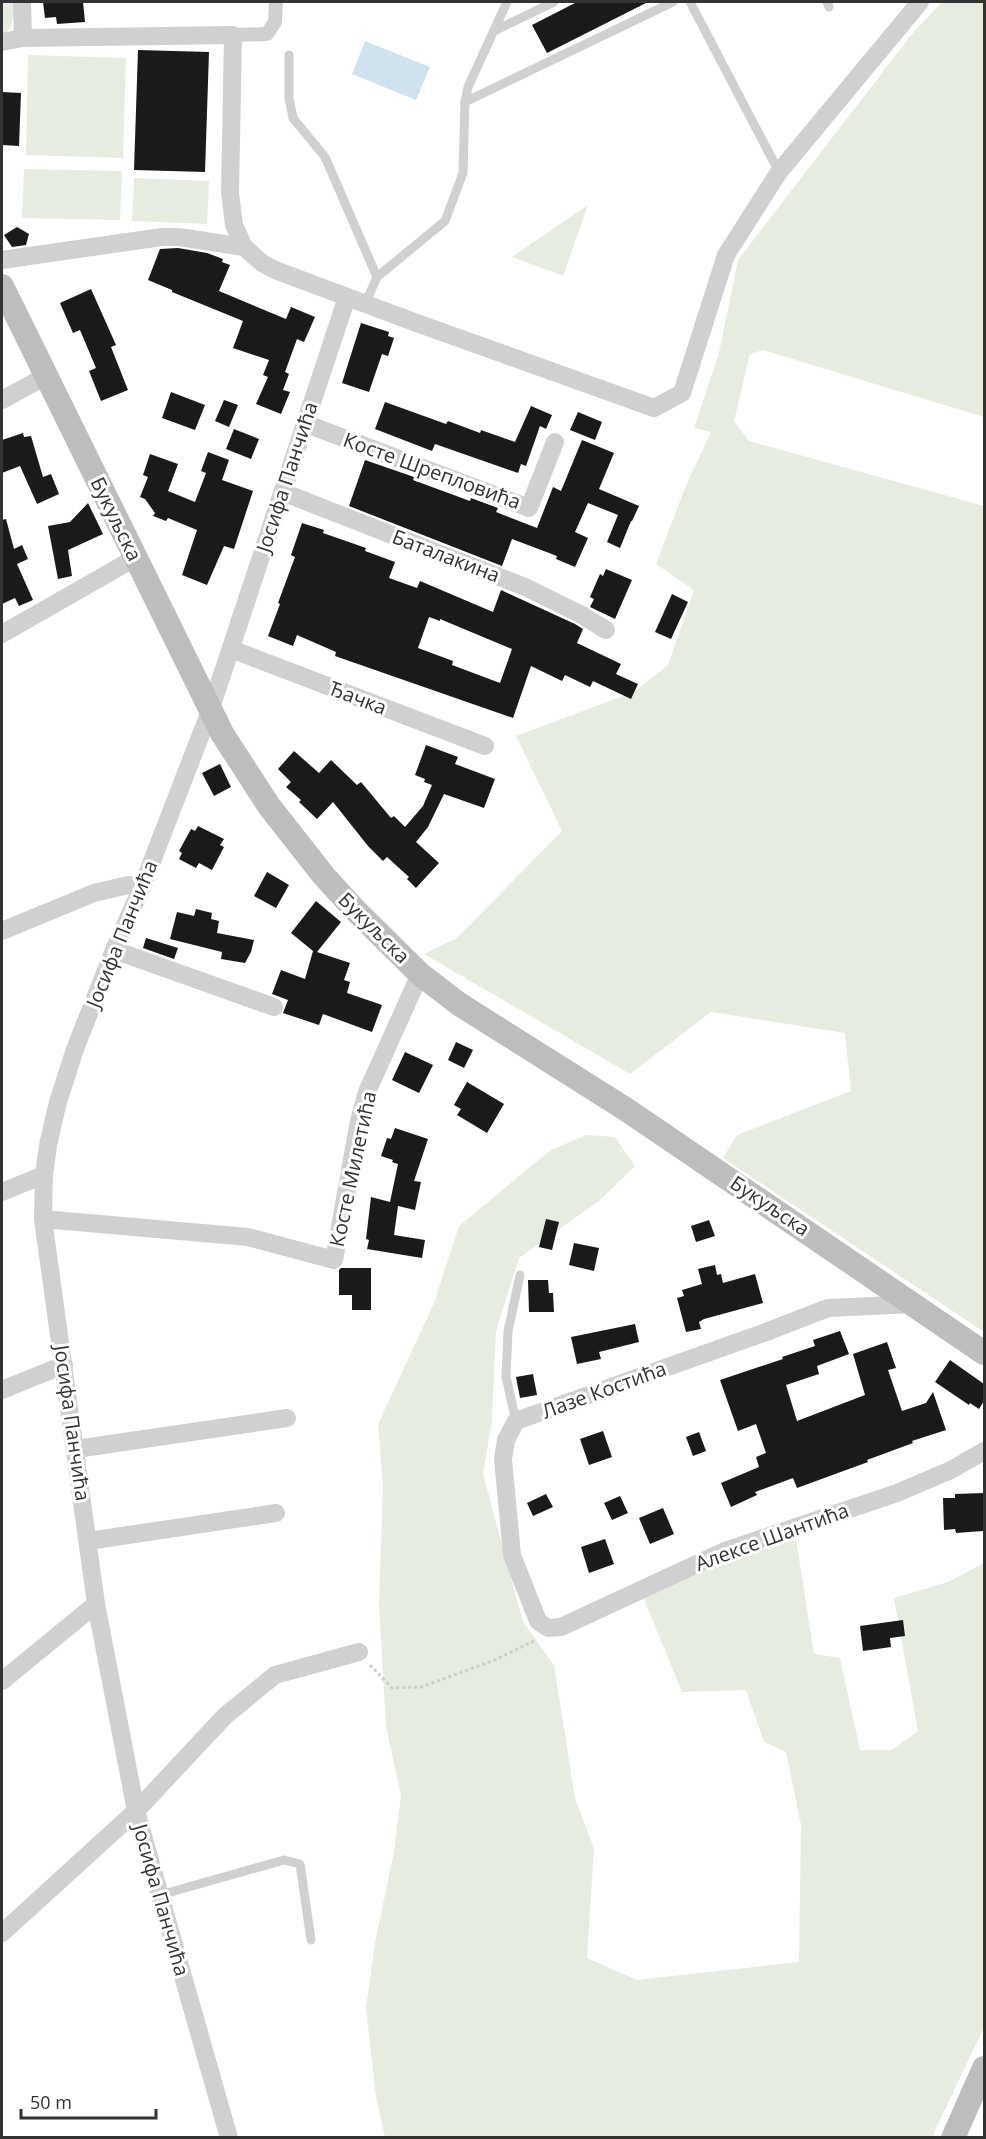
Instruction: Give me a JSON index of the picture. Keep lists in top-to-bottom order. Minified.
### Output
{"streets":{"main road":["Букуљска"],"street":["Косте Шрепловића","Јосифа Панчића","Баталакина","Ђачка","Косте Милетића","Лазе Костића","Алексе Шантића"]},"crossings":[["Косте Шрепловића","Јосифа Панчића"],["Јосифа Панчића","Букуљска"],["Јосифа Панчића","Баталакина"],["Јосифа Панчића","Ђачка"],["Јосифа Панчића","Косте Милетића"],["Букуљска","Косте Милетића"],["Букуљска","Лазе Костића"],["Лазе Костића","Алексе Шантића"]],"scale_bar":"50 m"}
